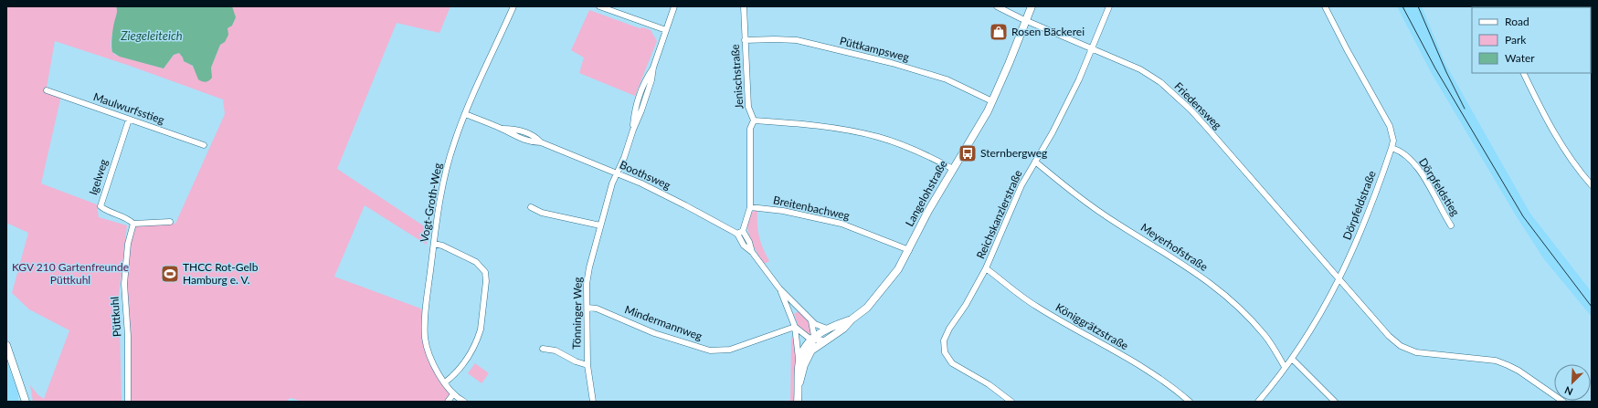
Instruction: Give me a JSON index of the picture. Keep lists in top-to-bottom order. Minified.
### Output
{"streets":{"street":["Püttkampsweg","Jenischstraße","Friedensweg","Maulwurfsstieg","Boothsweg","Igelweg","Dörpfeldstieg","Langelohstraße","Vogt-Groth-Weg","Dörpfeldstraße","Breitenbachweg","Reichskanzlerstraße","Meyerhofstraße","Tönninger Weg","Püttkuhl","Mindermannweg","Königgrätzstraße"]},"crossings":[["Püttkampsweg","Jenischstraße"],["Püttkampsweg","Langelohstraße"],["Jenischstraße","Boothsweg"],["Jenischstraße","Breitenbachweg"],["Friedensweg","Langelohstraße"],["Friedensweg","Dörpfeldstraße"],["Friedensweg","Reichskanzlerstraße"],["Maulwurfsstieg","Igelweg"],["Boothsweg","Vogt-Groth-Weg"],["Boothsweg","Tönninger Weg"],["Igelweg","Püttkuhl"],["Dörpfeldstieg","Dörpfeldstraße"],["Langelohstraße","Breitenbachweg"],["Dörpfeldstraße","Meyerhofstraße"],["Reichskanzlerstraße","Meyerhofstraße"],["Reichskanzlerstraße","Königgrätzstraße"],["Tönninger Weg","Mindermannweg"]],"water":["Ziegeleiteich"],"parks":["KGV 210 Gartenfreunde Püttkuhl"],"places":{"shop":["Rosen Bäckerei"],"bus stop":["Sternbergweg"],"sports":["THCC Rot-Gelb Hamburg e. V."]},"legend":["Road","Park","Water"],"north":"bottom left"}
